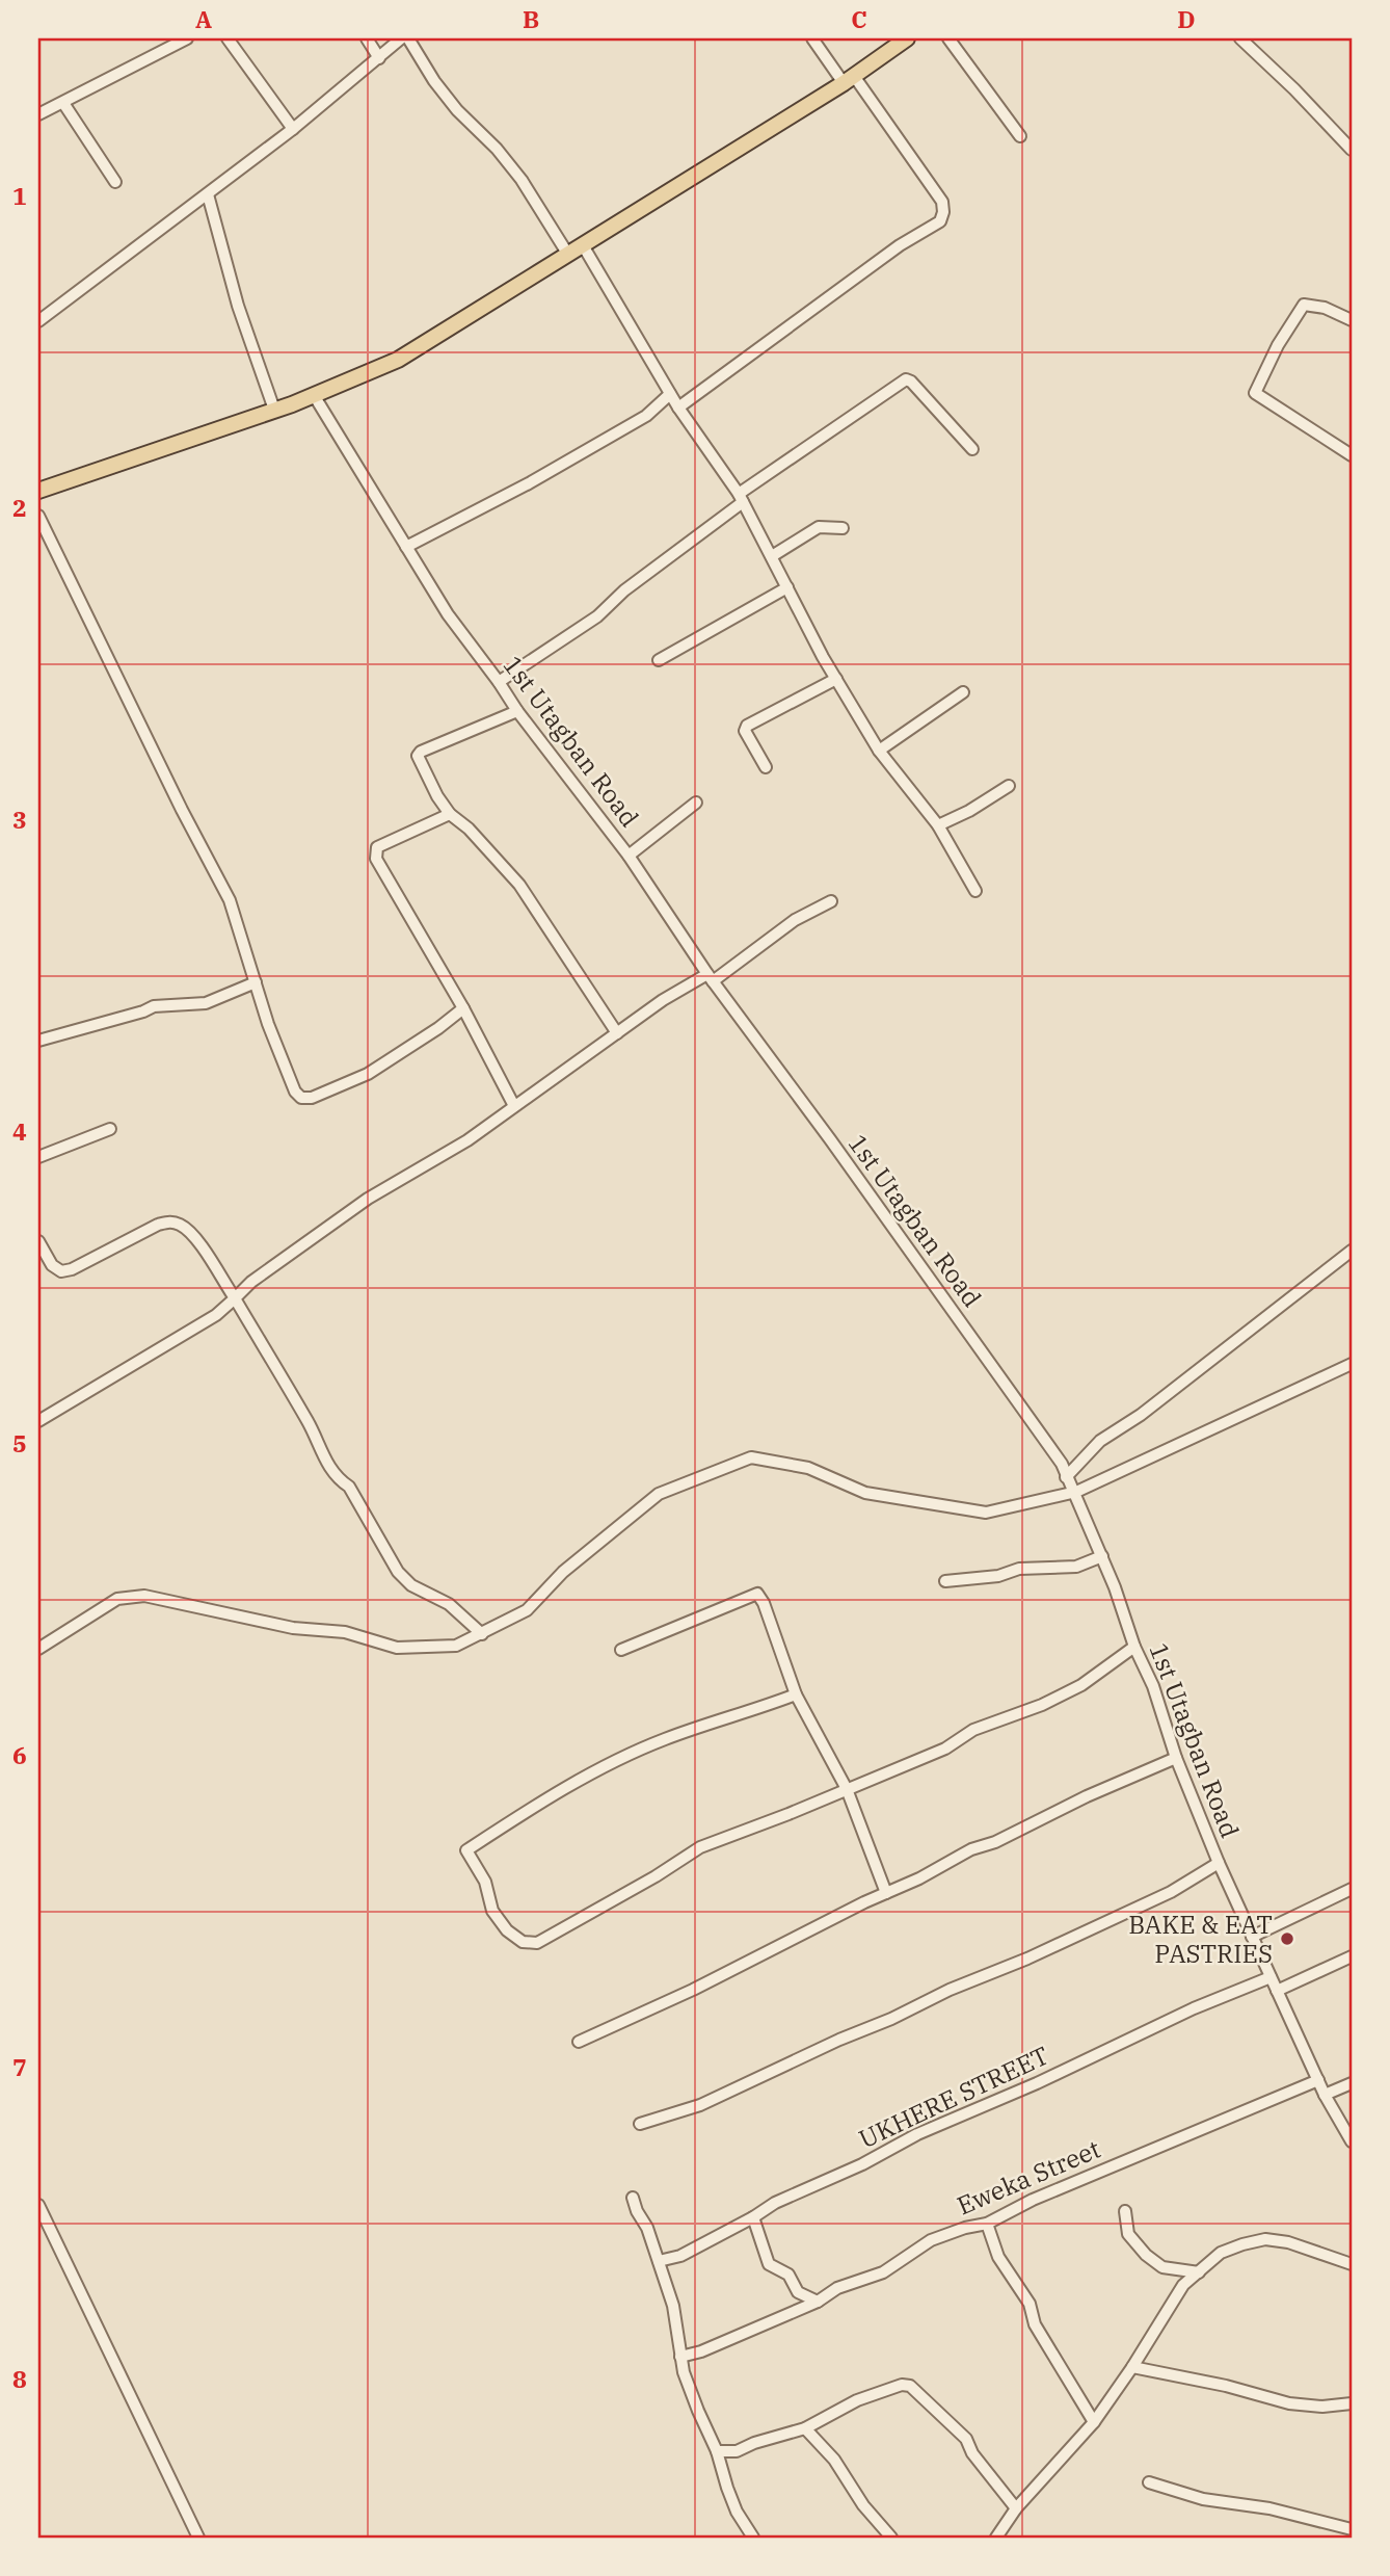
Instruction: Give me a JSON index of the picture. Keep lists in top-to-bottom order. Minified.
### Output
{"streets":{"street":["1st Utagban Road","UKHERE STREET","Eweka Street"]},"crossings":[["1st Utagban Road","UKHERE STREET"],["1st Utagban Road","Eweka Street"]],"places":["BAKE & EAT PASTRIES"],"grid":{"columns":["A","B","C","D"],"rows":["1","2","3","4","5","6","7","8"]}}
